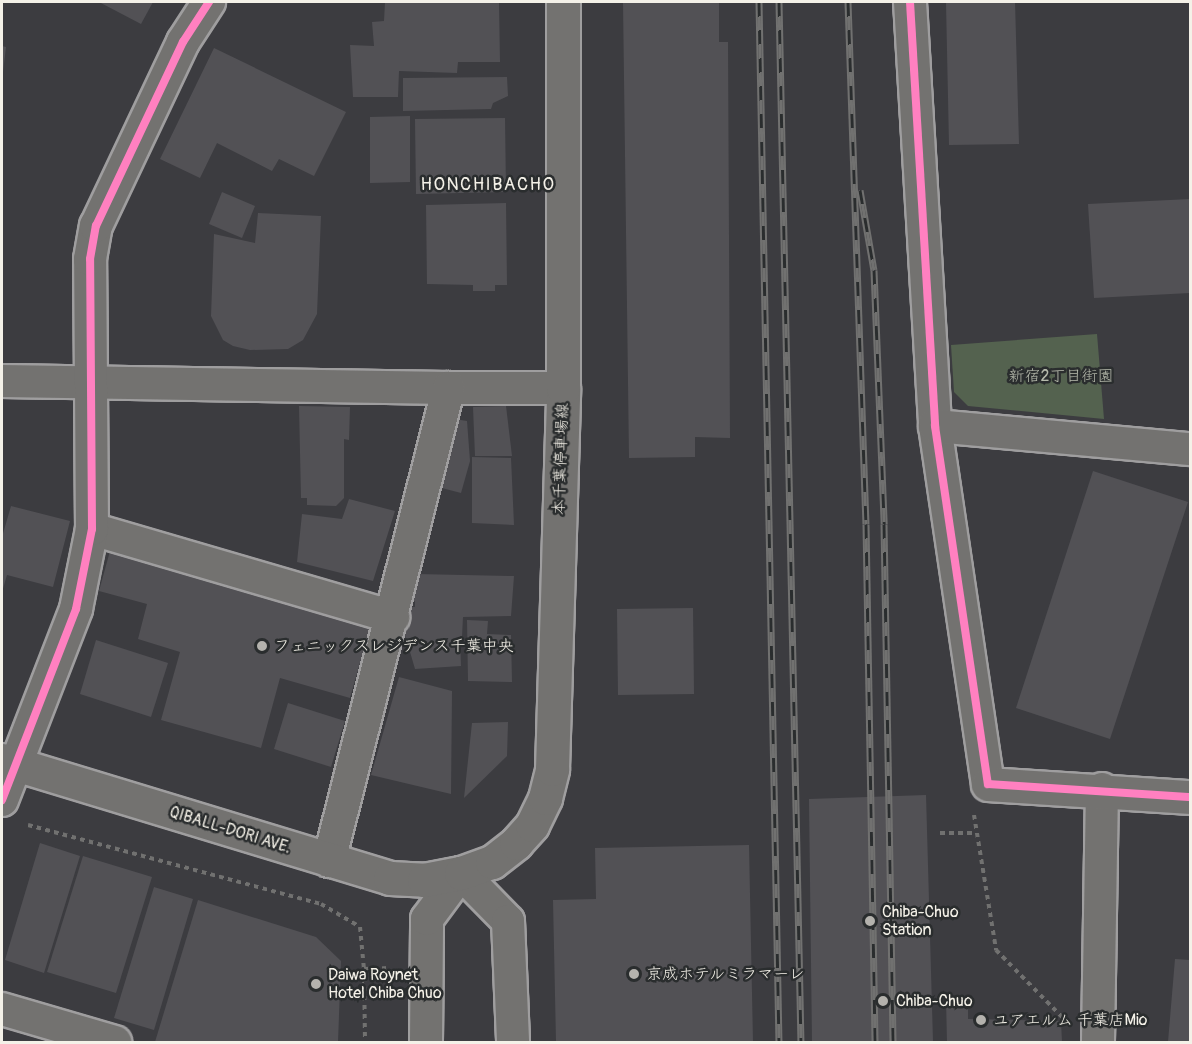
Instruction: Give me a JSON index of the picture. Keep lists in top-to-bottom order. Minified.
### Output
{"streets":{"main road":["本千葉停車場線","QIBALL-DORI AVE."]},"crossings":[["本千葉停車場線","QIBALL-DORI AVE."]],"districts":["HONCHIBACHO"],"parks":["新宿2丁目街園"],"places":["フェニックスレジデンス千葉中央","Chiba-Chuo Station","京成ホテルミラマーレ","Daiwa Roynet Hotel Chiba Chuo","Chiba-Chuo","ユアエルム 千葉店Mio"]}
